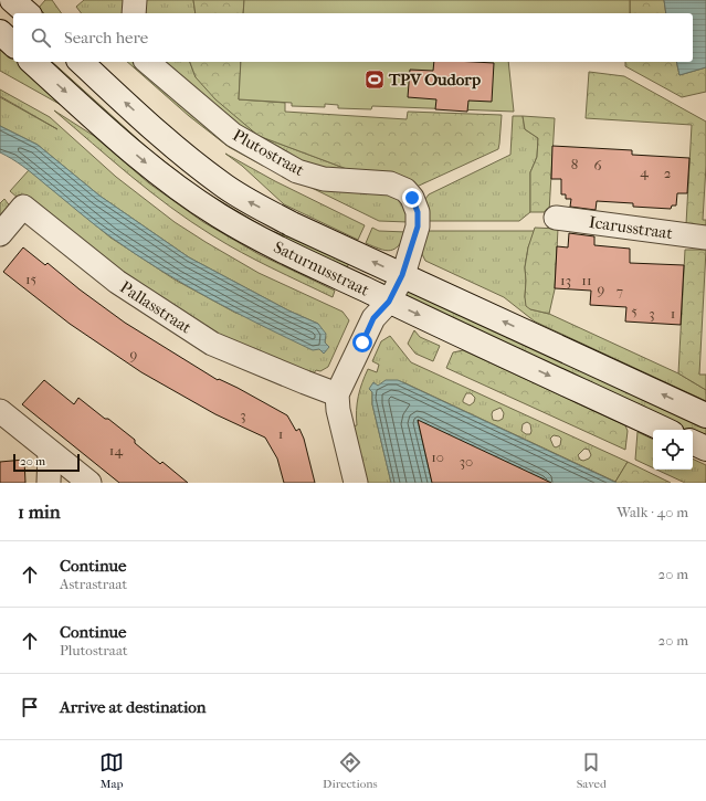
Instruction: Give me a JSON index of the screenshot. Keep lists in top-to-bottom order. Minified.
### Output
{"streets":{"street":["Plutostraat","Icarusstraat","Saturnusstraat","Pallasstraat"]},"crossings":[["Plutostraat","Saturnusstraat"],["Plutostraat","Pallasstraat"]],"places":{"sports":["TPV Oudorp"]},"house_numbers":["8","6","4","2","15","13","11","9","7","5","3","1","9","3","1","14","10","30"],"scale_bar":"20 m","page":{"search":"Search here","scale":"20 m","heading":["1 min","Walk · 40 m"],"list":[["Continue","Astrastraat","20 m"],["Continue","Plutostraat","20 m"],"Arrive at destination"],"nav":["Map","Directions","Saved"]}}
